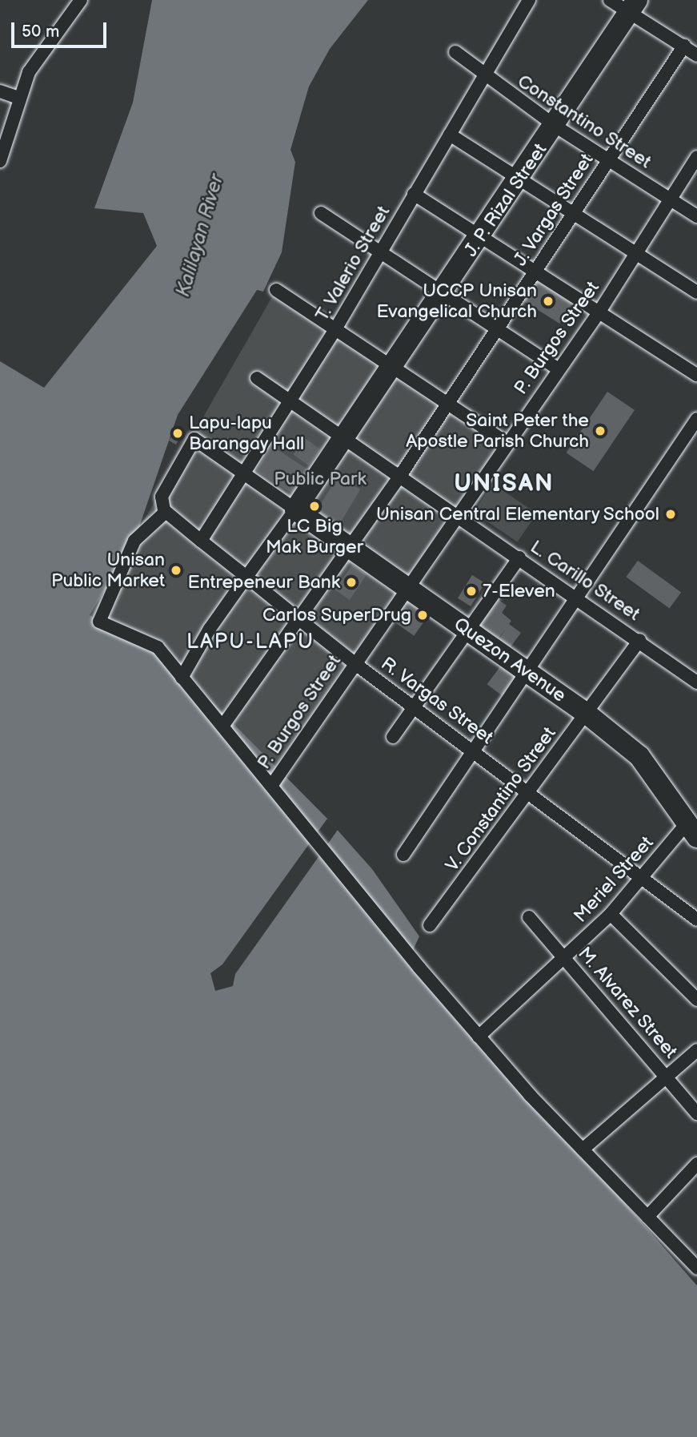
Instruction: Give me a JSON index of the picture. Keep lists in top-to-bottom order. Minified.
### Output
{"streets":{"main road":["J. P. Rizal Street","Quezon Avenue"],"street":["Constantino Street","J. Vargas Street","T. Valerio Street","P. Burgos Street","L. Carillo Street","R. Vargas Street","V. Constantino Street","Meriel Street","M. Alvarez Street"]},"crossings":[["Constantino Street","J. P. Rizal Street"],["Constantino Street","J. Vargas Street"],["Constantino Street","T. Valerio Street"],["Constantino Street","P. Burgos Street"],["J. P. Rizal Street","L. Carillo Street"],["J. P. Rizal Street","Quezon Avenue"],["J. Vargas Street","L. Carillo Street"],["J. Vargas Street","Quezon Avenue"],["J. Vargas Street","R. Vargas Street"],["T. Valerio Street","L. Carillo Street"],["T. Valerio Street","R. Vargas Street"],["P. Burgos Street","L. Carillo Street"],["P. Burgos Street","Quezon Avenue"],["P. Burgos Street","R. Vargas Street"],["L. Carillo Street","V. Constantino Street"],["Quezon Avenue","V. Constantino Street"],["Quezon Avenue","Meriel Street"],["R. Vargas Street","V. Constantino Street"],["R. Vargas Street","Meriel Street"],["Meriel Street","M. Alvarez Street"]],"districts":["UNISAN","LAPU-LAPU"],"water":["Kalilayan River"],"parks":["Public Park"],"places":["UCCP Unisan Evangelical Church","Saint Peter the Apostle Parish Church","Lapu-lapu Barangay Hall","LC Big Mak Burger","Unisan Central Elementary School","Unisan Public Market","Entrepeneur Bank","7-Eleven","Carlos SuperDrug"],"scale_bar":"50 m"}
